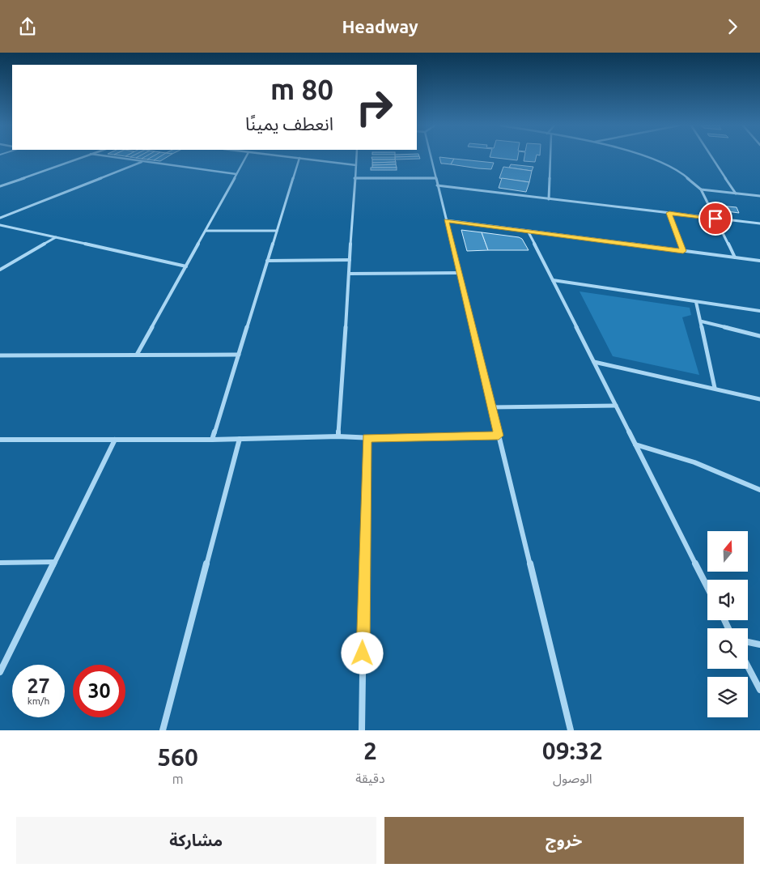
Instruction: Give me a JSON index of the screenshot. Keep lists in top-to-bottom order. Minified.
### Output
{"north":"top","page":{"header":"Headway","turn":["80 m","انعطف يمينًا"],"speed":"27 km/h","limit":"30","eta":["09:32","الوصول","2","دقيقة","560","m"],"buttons":["خروج","مشاركة"]}}
